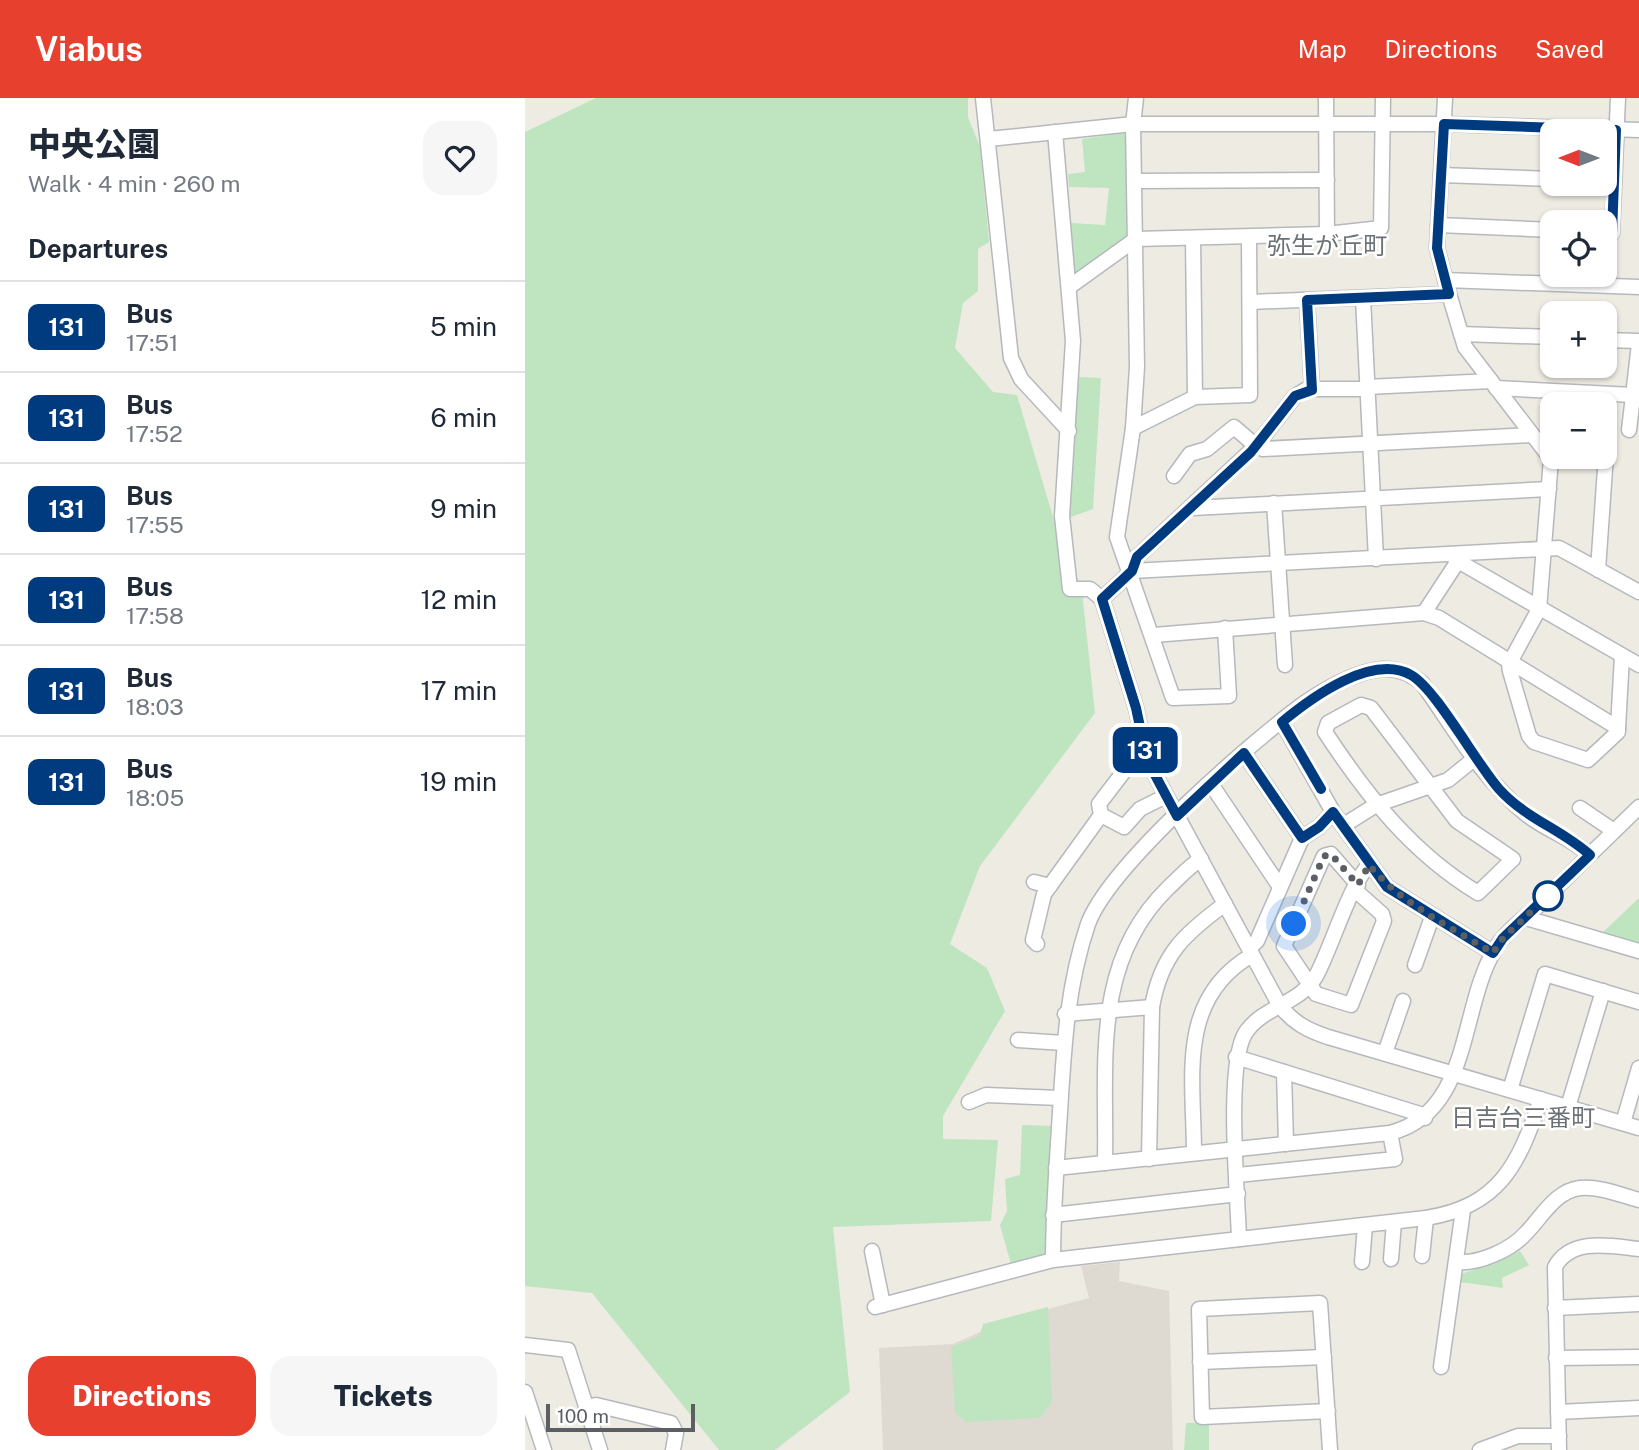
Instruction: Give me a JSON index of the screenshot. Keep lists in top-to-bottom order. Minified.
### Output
{"districts":["弥生が丘町","日吉台三番町"],"lines":["bus line 131"],"scale_bar":"100 m","north":"left","page":{"header":"Viabus","nav":["Map","Directions","Saved"],"heading":[["中央公園","Walk · 4 min · 260 m"],"Departures"],"on_map":"131","map_buttons":["+","−"],"list":[{"mark":"131","name":"Bus","note":"17:51","value":"5 min"},{"mark":"131","name":"Bus","note":"17:52","value":"6 min"},{"mark":"131","name":"Bus","note":"17:55","value":"9 min"},{"mark":"131","name":"Bus","note":"17:58","value":"12 min"},{"mark":"131","name":"Bus","note":"18:03","value":"17 min"},{"mark":"131","name":"Bus","note":"18:05","value":"19 min"}],"buttons":["Directions","Tickets"],"scale":"100 m"}}
